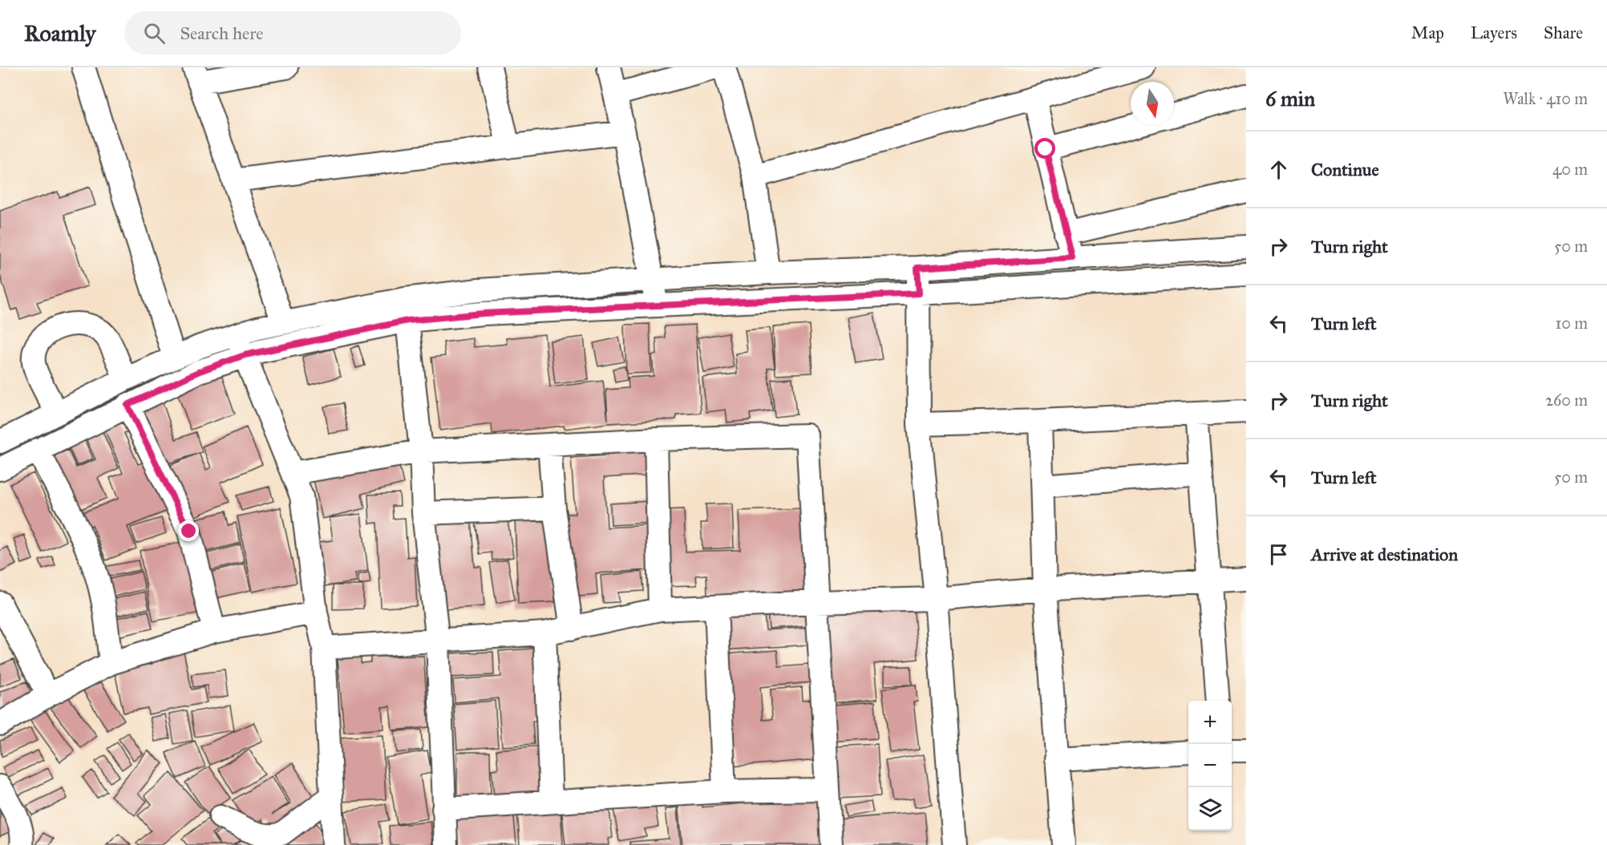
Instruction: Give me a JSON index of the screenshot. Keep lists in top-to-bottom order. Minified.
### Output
{"north":"bottom","page":{"header":"Roamly","search":"Search here","nav":["Map","Layers","Share"],"heading":["6 min","Walk · 410 m"],"list":[["Continue","40 m"],["Turn right","50 m"],["Turn left","10 m"],["Turn right","260 m"],["Turn left","50 m"],"Arrive at destination"],"map_buttons":["+","−"]}}
